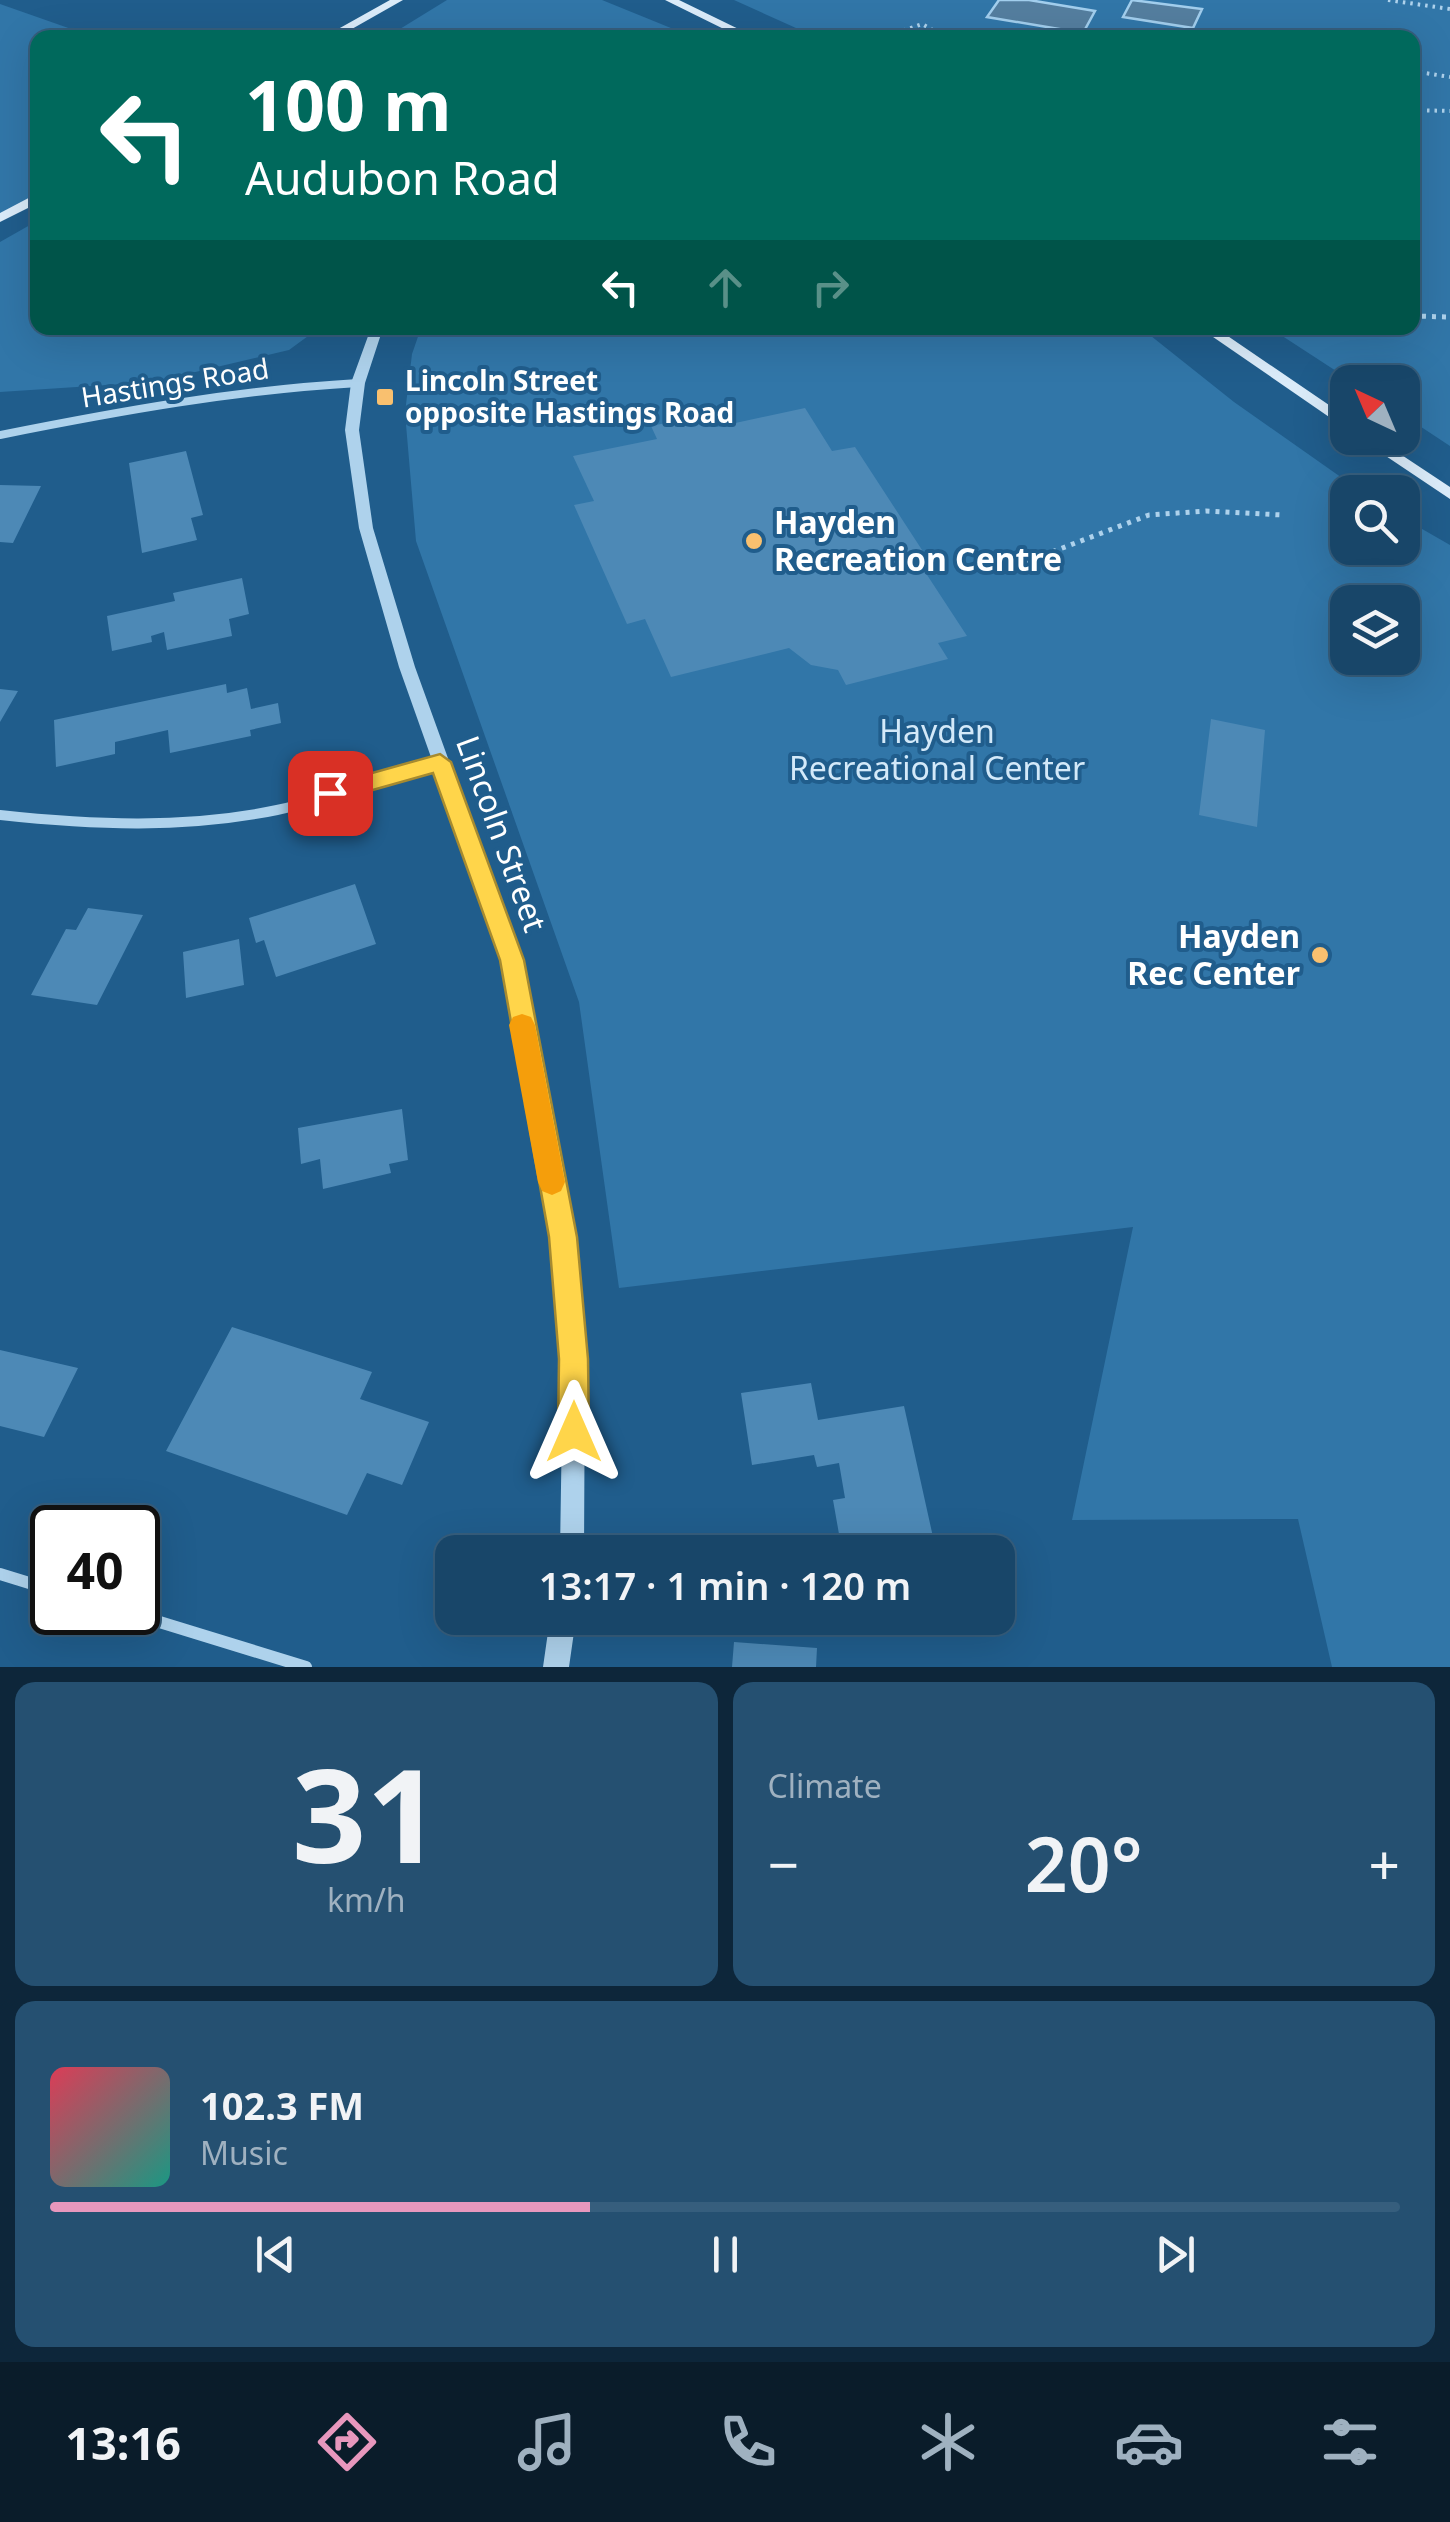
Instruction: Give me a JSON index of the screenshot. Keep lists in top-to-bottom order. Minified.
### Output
{"streets":{"street":["Hastings Road","Lincoln Street"]},"crossings":[["Hastings Road","Lincoln Street"]],"parks":["Hayden Recreational Center"],"places":{"transit":["Lincoln Street opposite Hastings Road"],"other":["Hayden Recreation Centre","Hayden Rec Center"]},"north":"top left","page":{"turn":["100 m","Audubon Road"],"limit":"40","trip":"13:17 · 1 min · 120 m","tile":[["31","km/h"],"Climate"],"heat":["−","20°","+"],"song":["102.3 FM","Music"],"tabs":"13:16"}}
